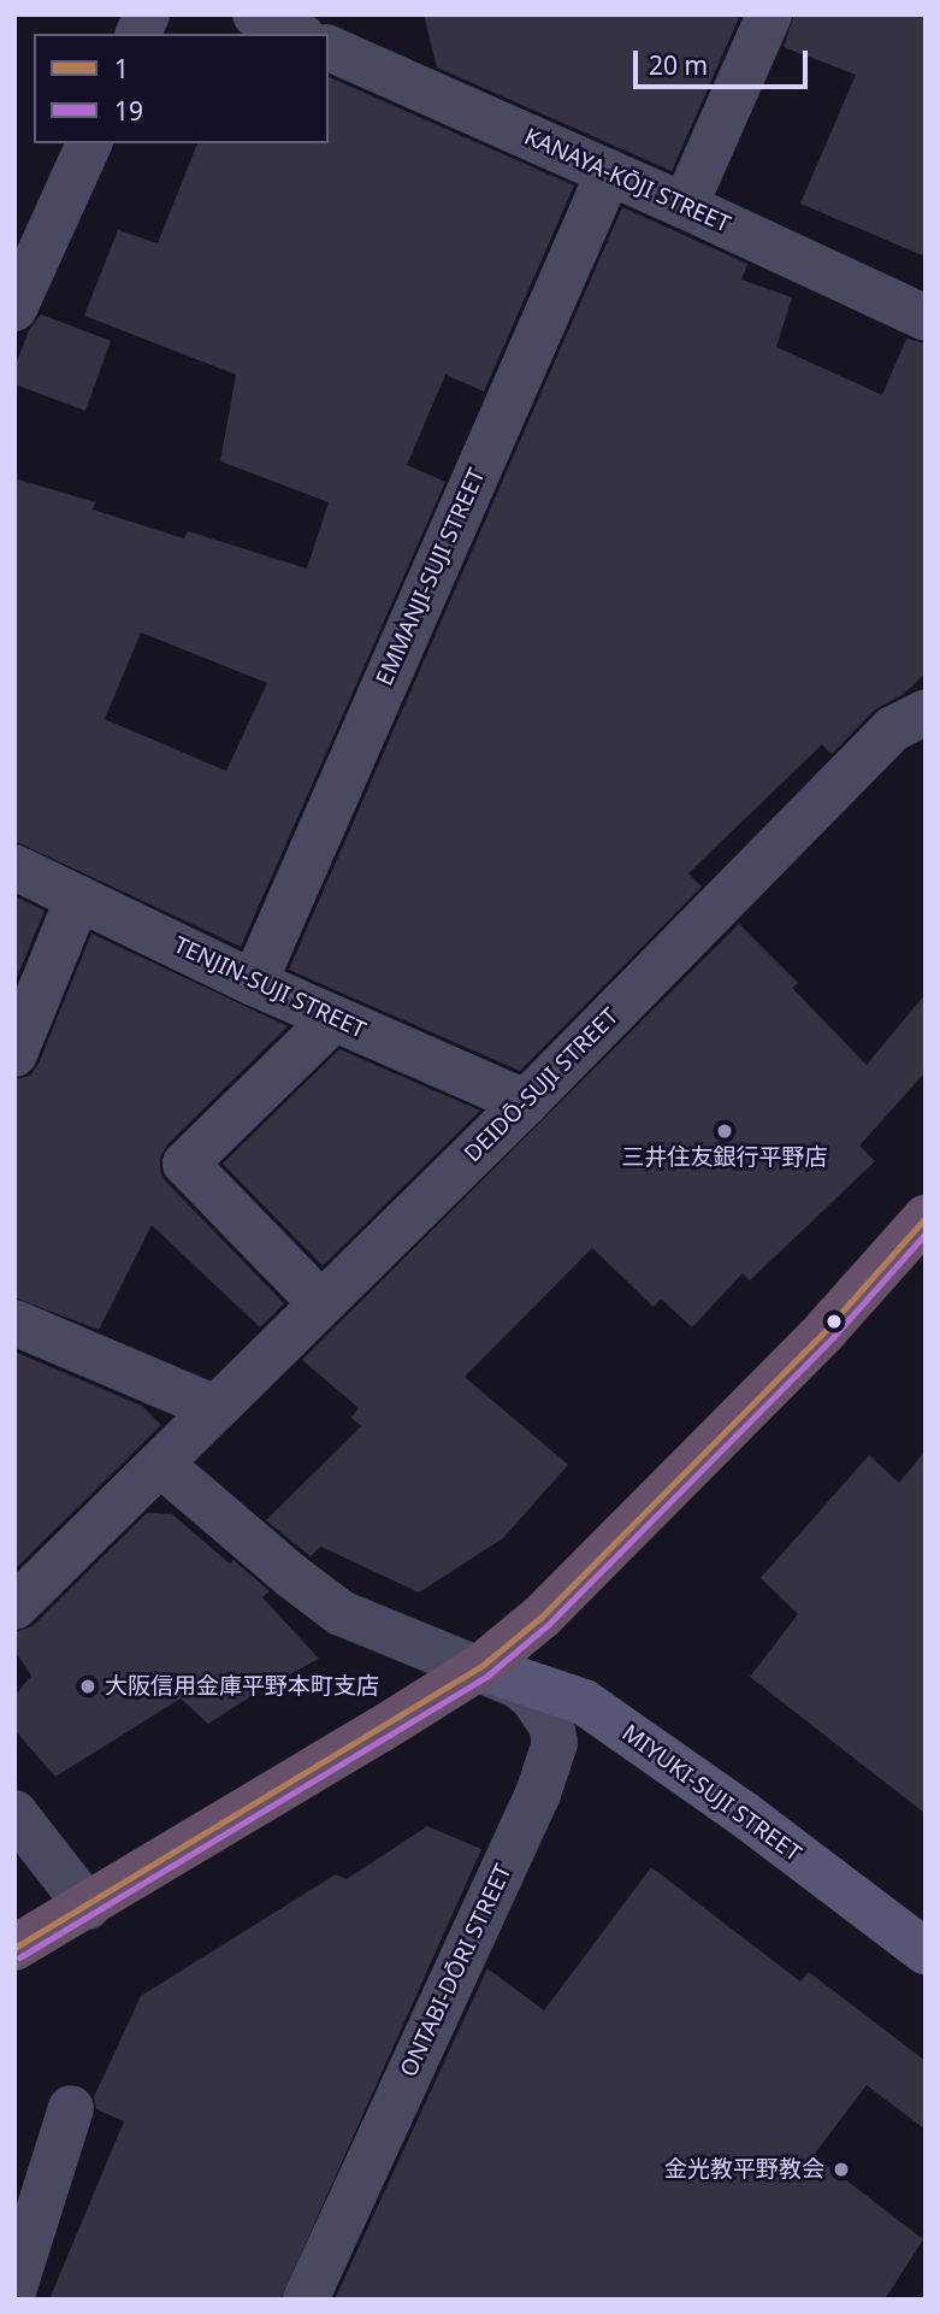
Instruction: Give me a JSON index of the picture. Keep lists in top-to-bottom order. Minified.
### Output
{"streets":{"street":["KANAYA-KŌJI STREET","EMMANJI-SUJI STREET","TENJIN-SUJI STREET","DEIDŌ-SUJI STREET","MIYUKI-SUJI STREET","ONTABI-DŌRI STREET"]},"crossings":[["KANAYA-KŌJI STREET","EMMANJI-SUJI STREET"],["EMMANJI-SUJI STREET","TENJIN-SUJI STREET"],["TENJIN-SUJI STREET","DEIDŌ-SUJI STREET"],["MIYUKI-SUJI STREET","ONTABI-DŌRI STREET"]],"places":["三井住友銀行平野店","大阪信用金庫平野本町支店","金光教平野教会"],"lines":["transit line 1","transit line 19"],"legend":["1","19"],"scale_bar":"20 m"}
